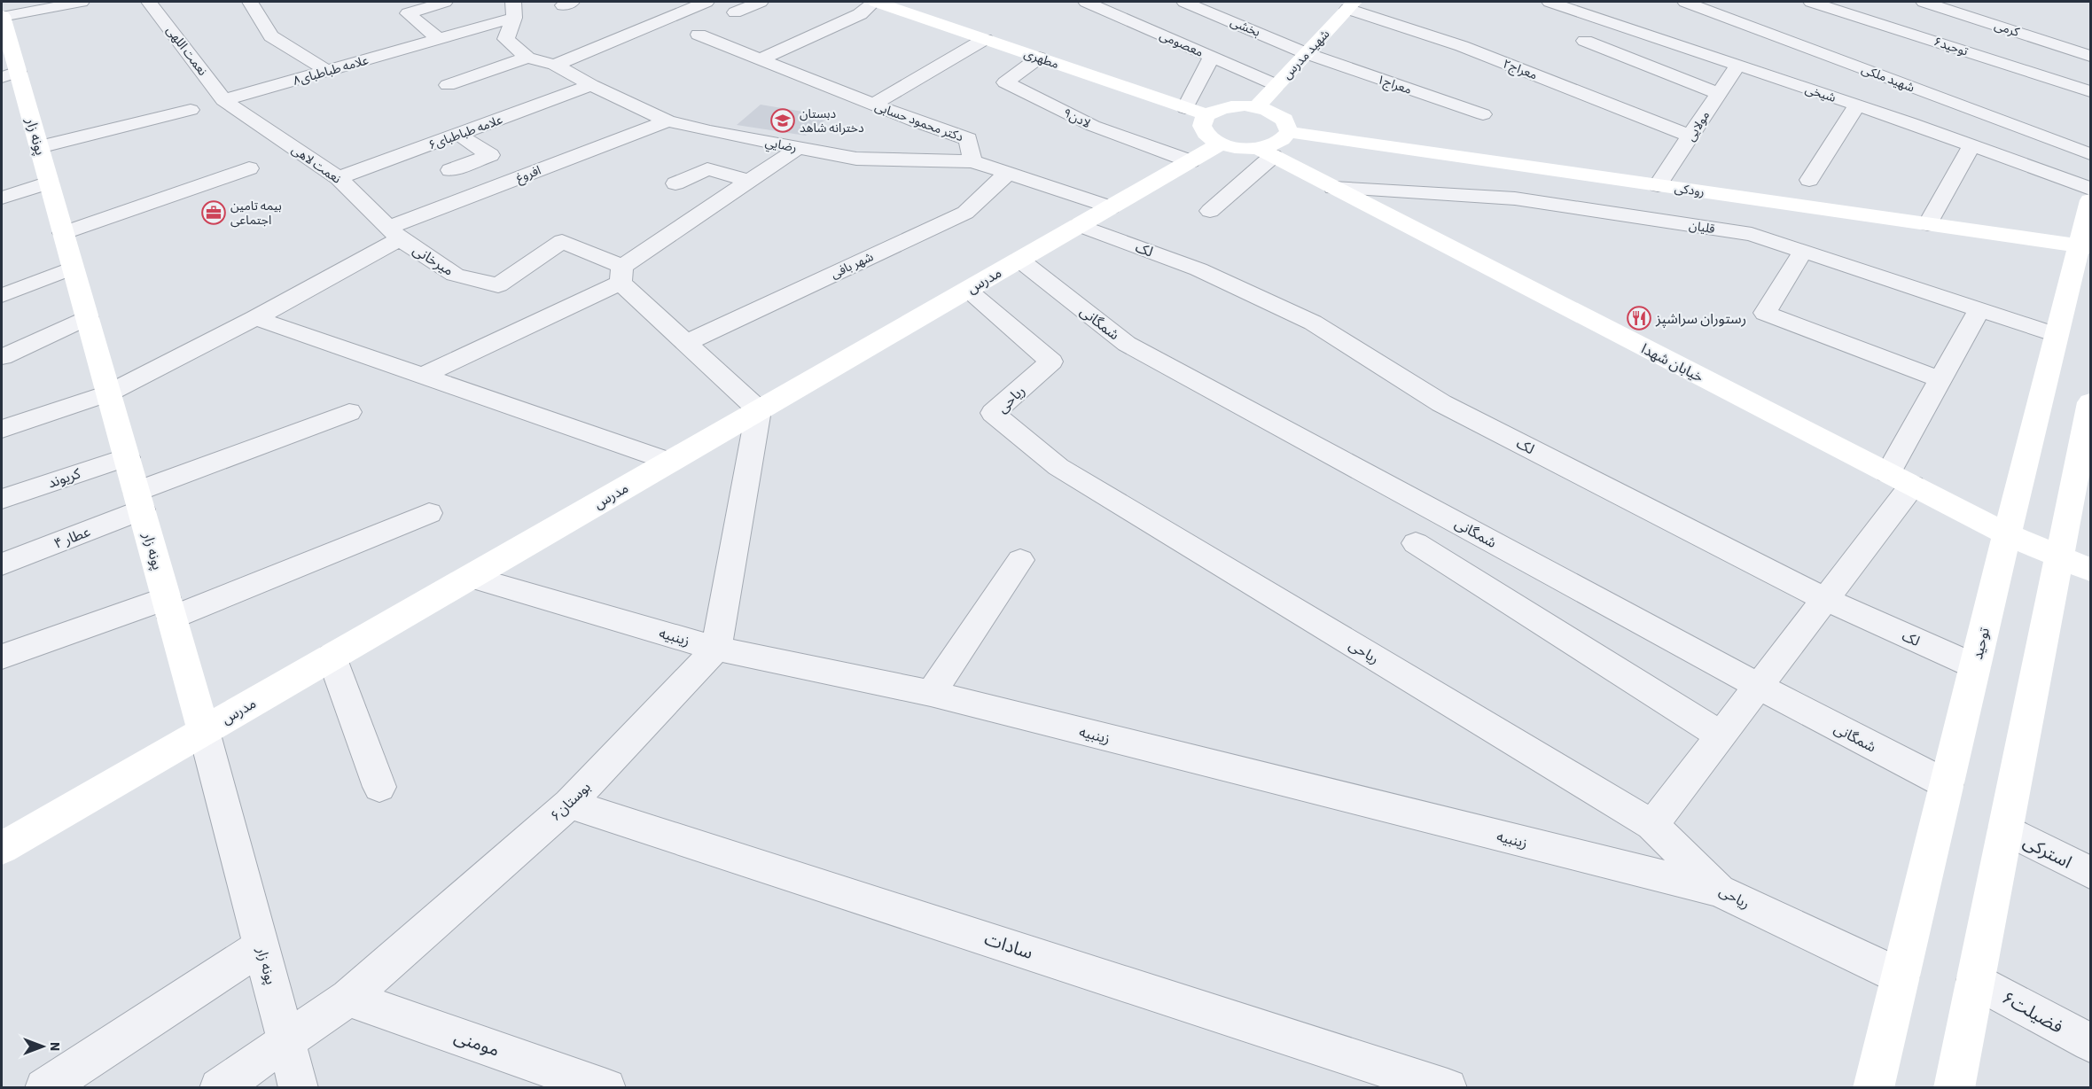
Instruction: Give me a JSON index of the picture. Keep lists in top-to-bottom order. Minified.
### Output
{"streets":{"main road":["شهید مدرس","مطهری","پونه زار","رودکی","مدرس","خیابان شهدا","توحید"],"street":["بخشی","کرمی","معصومی","توحید۶","نعمت اللهی","معراج۲","علامه طباطبای۸","شهید ملکی","معراج۱","شیخی","لادن۹","دکتر محمود حسابی","مولایی","علامه طباطبای۶","رضایي","نعمت لاهی","افروغ","قلیان","لک","میرخانی","شهر بافی","شمگانی","ریاحی","کریوند","عطار ۴","زینبیه","بوستان۶","استرکی","سادات","فضیلت۶","مومنی"]},"crossings":[["بخشی","شهید مدرس"],["بخشی","معراج۱"],["معصومی","شهید مدرس"],["نعمت اللهی","علامه طباطبای۸"],["نعمت اللهی","نعمت لاهی"],["شهید مدرس","معراج۲"],["شهید مدرس","معراج۱"],["مطهری","لادن۹"],["معراج۲","مولایی"],["علامه طباطبای۸","رضایي"],["علامه طباطبای۸","نعمت لاهی"],["شیخی","مولایی"],["لادن۹","مدرس"],["دکتر محمود حسابی","رضایي"],["مولایی","رودکی"],["علامه طباطبای۶","رضایي"],["علامه طباطبای۶","نعمت لاهی"],["پونه زار","میرخانی"],["پونه زار","مدرس"],["پونه زار","کریوند"],["پونه زار","عطار ۴"],["پونه زار","بوستان۶"],["رضایي","افروغ"],["رضایي","شهر بافی"],["رضایي","مدرس"],["نعمت لاهی","افروغ"],["نعمت لاهی","میرخانی"],["افروغ","میرخانی"],["رودکی","توحید"],["قلیان","خیابان شهدا"],["قلیان","توحید"],["لک","مدرس"],["لک","توحید"],["میرخانی","شهر بافی"],["میرخانی","مدرس"],["مدرس","شمگانی"],["مدرس","ریاحی"],["مدرس","زینبیه"],["شمگانی","توحید"],["خیابان شهدا","توحید"],["ریاحی","زینبیه"],["ریاحی","توحید"],["زینبیه","بوستان۶"],["بوستان۶","سادات"],["بوستان۶","مومنی"]],"places":{"school or university":["دبستان دخترانه شاهد"],"office":["بیمه تامین اجتماعی"],"restaurant":["رستوران سراشپز"]},"north":"right"}
